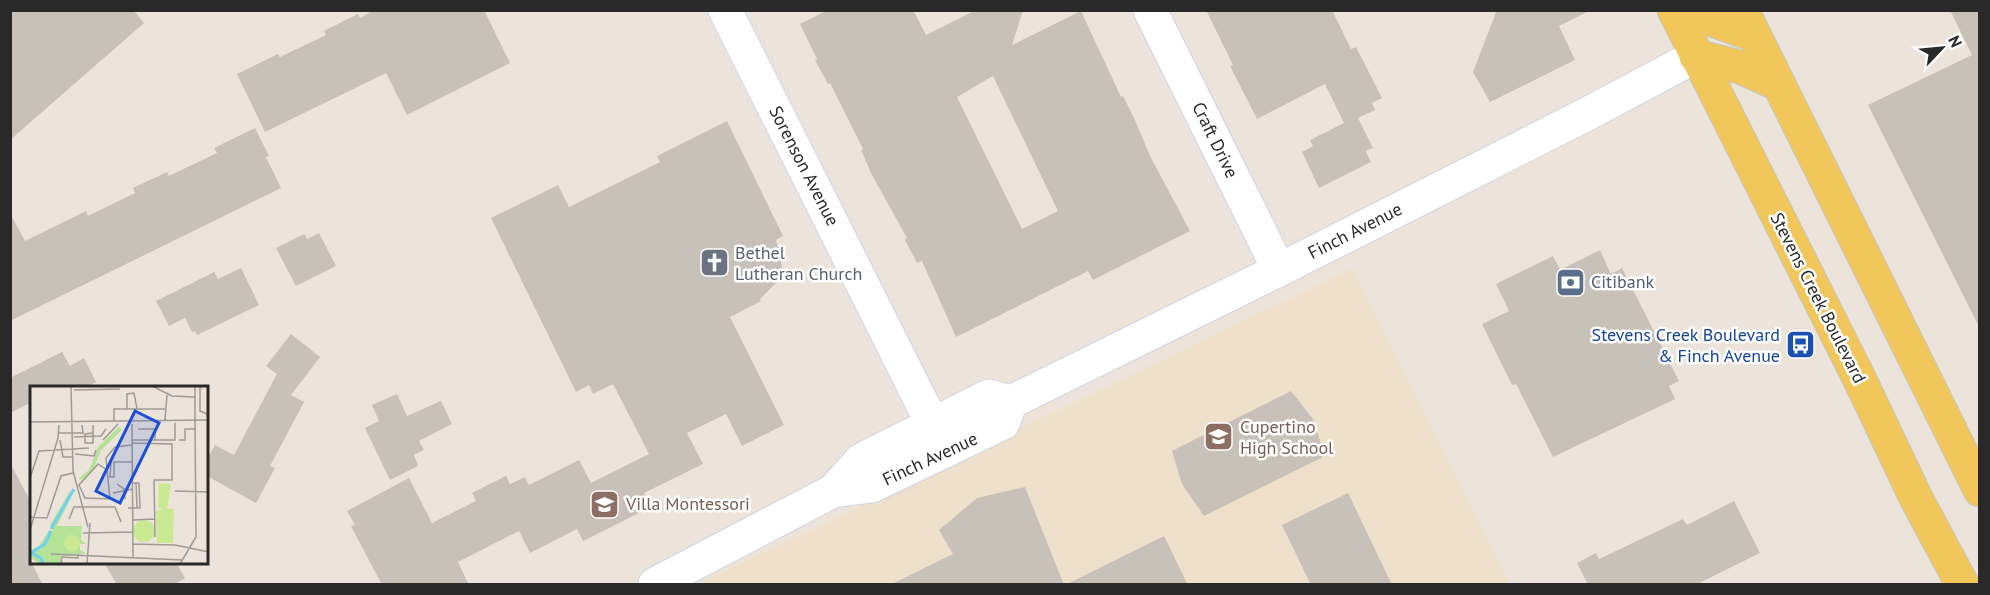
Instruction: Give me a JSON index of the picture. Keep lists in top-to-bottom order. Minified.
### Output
{"streets":{"main road":["Stevens Creek Boulevard"],"street":["Craft Drive","Sorenson Avenue","Finch Avenue"]},"crossings":[["Craft Drive","Finch Avenue"],["Sorenson Avenue","Finch Avenue"],["Finch Avenue","Stevens Creek Boulevard"]],"places":{"church":["Bethel Lutheran Church"],"bank":["Citibank"],"bus stop":["Stevens Creek Boulevard & Finch Avenue"],"school or university":["Cupertino High School","Villa Montessori"]},"north":"top right"}
